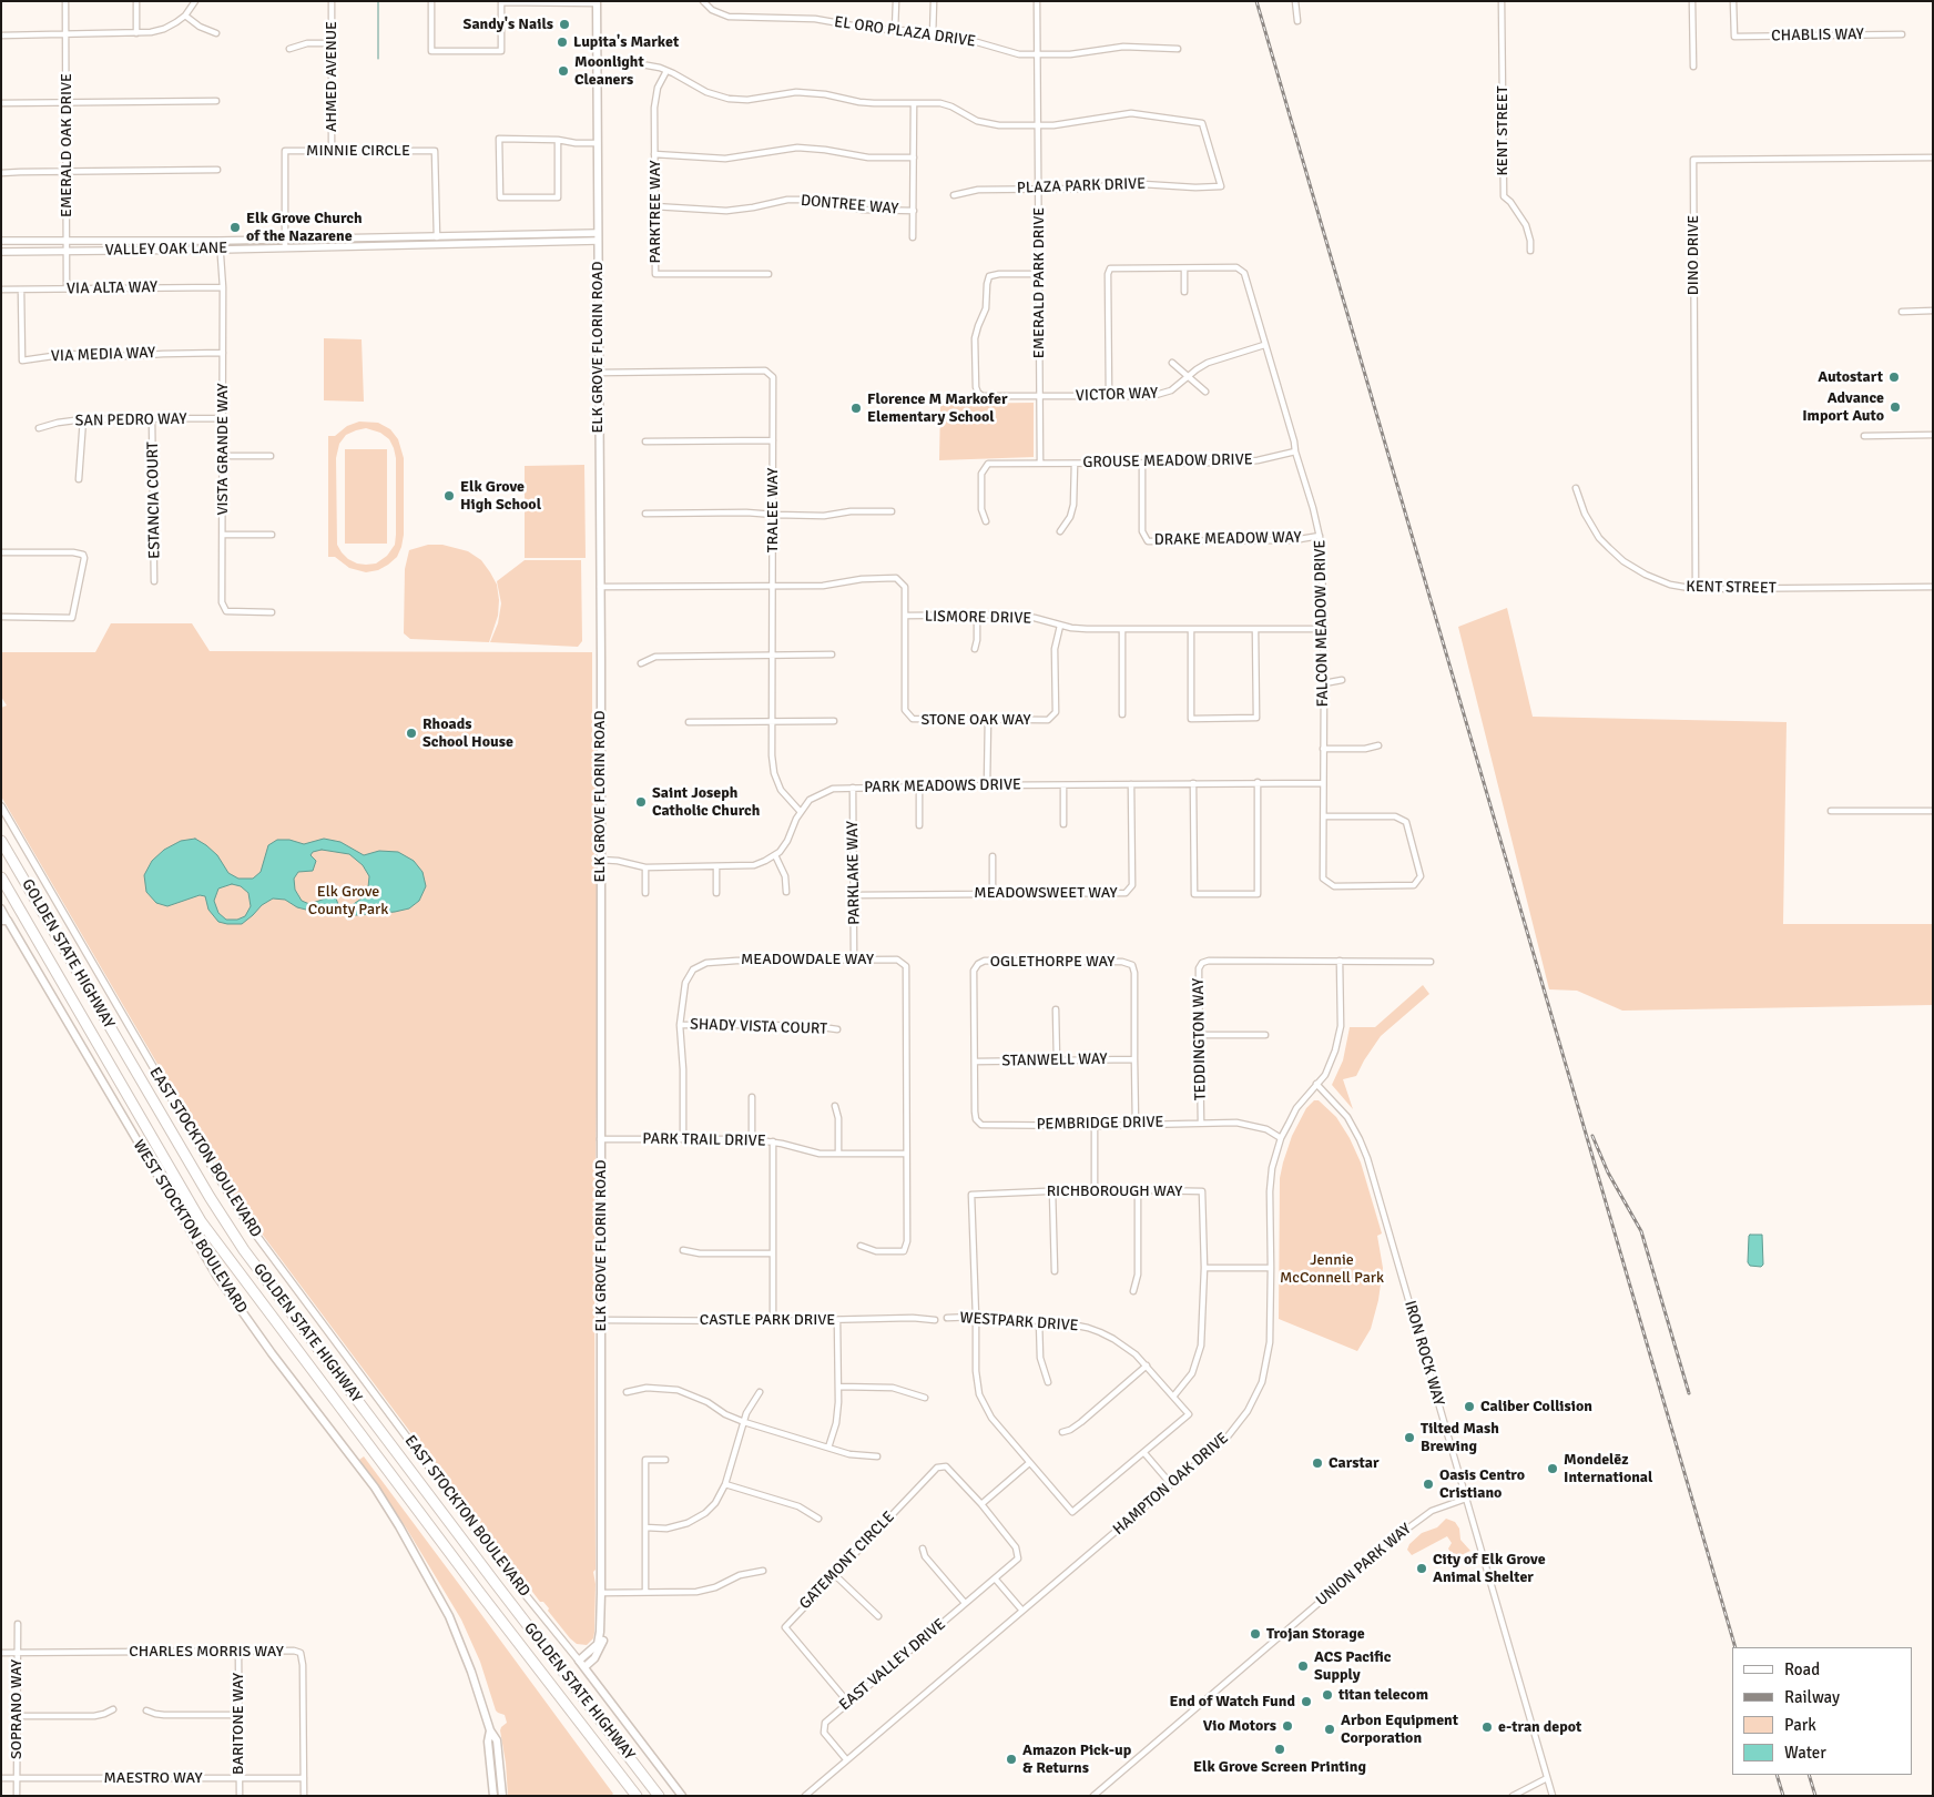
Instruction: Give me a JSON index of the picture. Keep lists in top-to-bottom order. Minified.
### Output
{"streets":{"highway":["GOLDEN STATE HIGHWAY"],"main road":["ELK GROVE FLORIN ROAD","EAST STOCKTON BOULEVARD","WEST STOCKTON BOULEVARD"],"street":["EL ORO PLAZA DRIVE","CHABLIS WAY","AHMED AVENUE","KENT STREET","EMERALD OAK DRIVE","MINNIE CIRCLE","PLAZA PARK DRIVE","DONTREE WAY","PARKTREE WAY","VALLEY OAK LANE","DINO DRIVE","EMERALD PARK DRIVE","VIA ALTA WAY","VIA MEDIA WAY","VICTOR WAY","SAN PEDRO WAY","VISTA GRANDE WAY","GROUSE MEADOW DRIVE","ESTANCIA COURT","TRALEE WAY","DRAKE MEADOW WAY","LISMORE DRIVE","FALCON MEADOW DRIVE","STONE OAK WAY","PARK MEADOWS DRIVE","PARKLAKE WAY","MEADOWSWEET WAY","MEADOWDALE WAY","OGLETHORPE WAY","SHADY VISTA COURT","TEDDINGTON WAY","STANWELL WAY","PEMBRIDGE DRIVE","PARK TRAIL DRIVE","RICHBOROUGH WAY","CASTLE PARK DRIVE","WESTPARK DRIVE","IRON ROCK WAY","HAMPTON OAK DRIVE","GATEMONT CIRCLE","UNION PARK WAY","CHARLES MORRIS WAY","EAST VALLEY DRIVE","SOPRANO WAY","BARITONE WAY","MAESTRO WAY"]},"crossings":[["EL ORO PLAZA DRIVE","EMERALD PARK DRIVE"],["AHMED AVENUE","MINNIE CIRCLE"],["KENT STREET","DINO DRIVE"],["EMERALD OAK DRIVE","VALLEY OAK LANE"],["EMERALD OAK DRIVE","VIA ALTA WAY"],["MINNIE CIRCLE","VALLEY OAK LANE"],["PLAZA PARK DRIVE","PARKTREE WAY"],["PLAZA PARK DRIVE","EMERALD PARK DRIVE"],["PLAZA PARK DRIVE","ELK GROVE FLORIN ROAD"],["DONTREE WAY","PARKTREE WAY"],["VALLEY OAK LANE","ELK GROVE FLORIN ROAD"],["VALLEY OAK LANE","VISTA GRANDE WAY"],["EMERALD PARK DRIVE","VICTOR WAY"],["EMERALD PARK DRIVE","GROUSE MEADOW DRIVE"],["VIA ALTA WAY","VIA MEDIA WAY"],["VIA ALTA WAY","VISTA GRANDE WAY"],["ELK GROVE FLORIN ROAD","TRALEE WAY"],["ELK GROVE FLORIN ROAD","LISMORE DRIVE"],["ELK GROVE FLORIN ROAD","PARK TRAIL DRIVE"],["ELK GROVE FLORIN ROAD","EAST STOCKTON BOULEVARD"],["ELK GROVE FLORIN ROAD","CASTLE PARK DRIVE"],["VIA MEDIA WAY","VISTA GRANDE WAY"],["VICTOR WAY","FALCON MEADOW DRIVE"],["SAN PEDRO WAY","VISTA GRANDE WAY"],["SAN PEDRO WAY","ESTANCIA COURT"],["GROUSE MEADOW DRIVE","DRAKE MEADOW WAY"],["GROUSE MEADOW DRIVE","FALCON MEADOW DRIVE"],["TRALEE WAY","LISMORE DRIVE"],["TRALEE WAY","PARK MEADOWS DRIVE"],["DRAKE MEADOW WAY","FALCON MEADOW DRIVE"],["LISMORE DRIVE","FALCON MEADOW DRIVE"],["LISMORE DRIVE","STONE OAK WAY"],["FALCON MEADOW DRIVE","PARK MEADOWS DRIVE"],["PARK MEADOWS DRIVE","PARKLAKE WAY"],["PARK MEADOWS DRIVE","MEADOWSWEET WAY"],["PARKLAKE WAY","MEADOWSWEET WAY"],["PARKLAKE WAY","MEADOWDALE WAY"],["MEADOWDALE WAY","SHADY VISTA COURT"],["MEADOWDALE WAY","PARK TRAIL DRIVE"],["OGLETHORPE WAY","STANWELL WAY"],["OGLETHORPE WAY","PEMBRIDGE DRIVE"],["TEDDINGTON WAY","PEMBRIDGE DRIVE"],["TEDDINGTON WAY","HAMPTON OAK DRIVE"],["STANWELL WAY","PEMBRIDGE DRIVE"],["PEMBRIDGE DRIVE","HAMPTON OAK DRIVE"],["RICHBOROUGH WAY","WESTPARK DRIVE"],["IRON ROCK WAY","HAMPTON OAK DRIVE"],["IRON ROCK WAY","UNION PARK WAY"],["HAMPTON OAK DRIVE","EAST VALLEY DRIVE"],["GATEMONT CIRCLE","EAST VALLEY DRIVE"],["CHARLES MORRIS WAY","SOPRANO WAY"],["CHARLES MORRIS WAY","BARITONE WAY"],["CHARLES MORRIS WAY","MAESTRO WAY"],["SOPRANO WAY","MAESTRO WAY"],["BARITONE WAY","MAESTRO WAY"]],"parks":["Elk Grove County Park","Jennie McConnell Park"],"places":["Sandy's Nails","Lupita's Market","Moonlight Cleaners","Elk Grove Church of the Nazarene","Autostart","Advance Import Auto","Florence M Markofer Elementary School","Elk Grove High School","Rhoads School House","Saint Joseph Catholic Church","Caliber Collision","Tilted Mash Brewing","Carstar","Mondelēz International","Oasis Centro Cristiano","City of Elk Grove Animal Shelter","Trojan Storage","ACS Pacific Supply","titan telecom","End of Watch Fund","Vio Motors","e-tran depot","Arbon Equipment Corporation","Elk Grove Screen Printing","Amazon Pick-up & Returns"],"legend":["Road","Railway","Park","Water"]}
